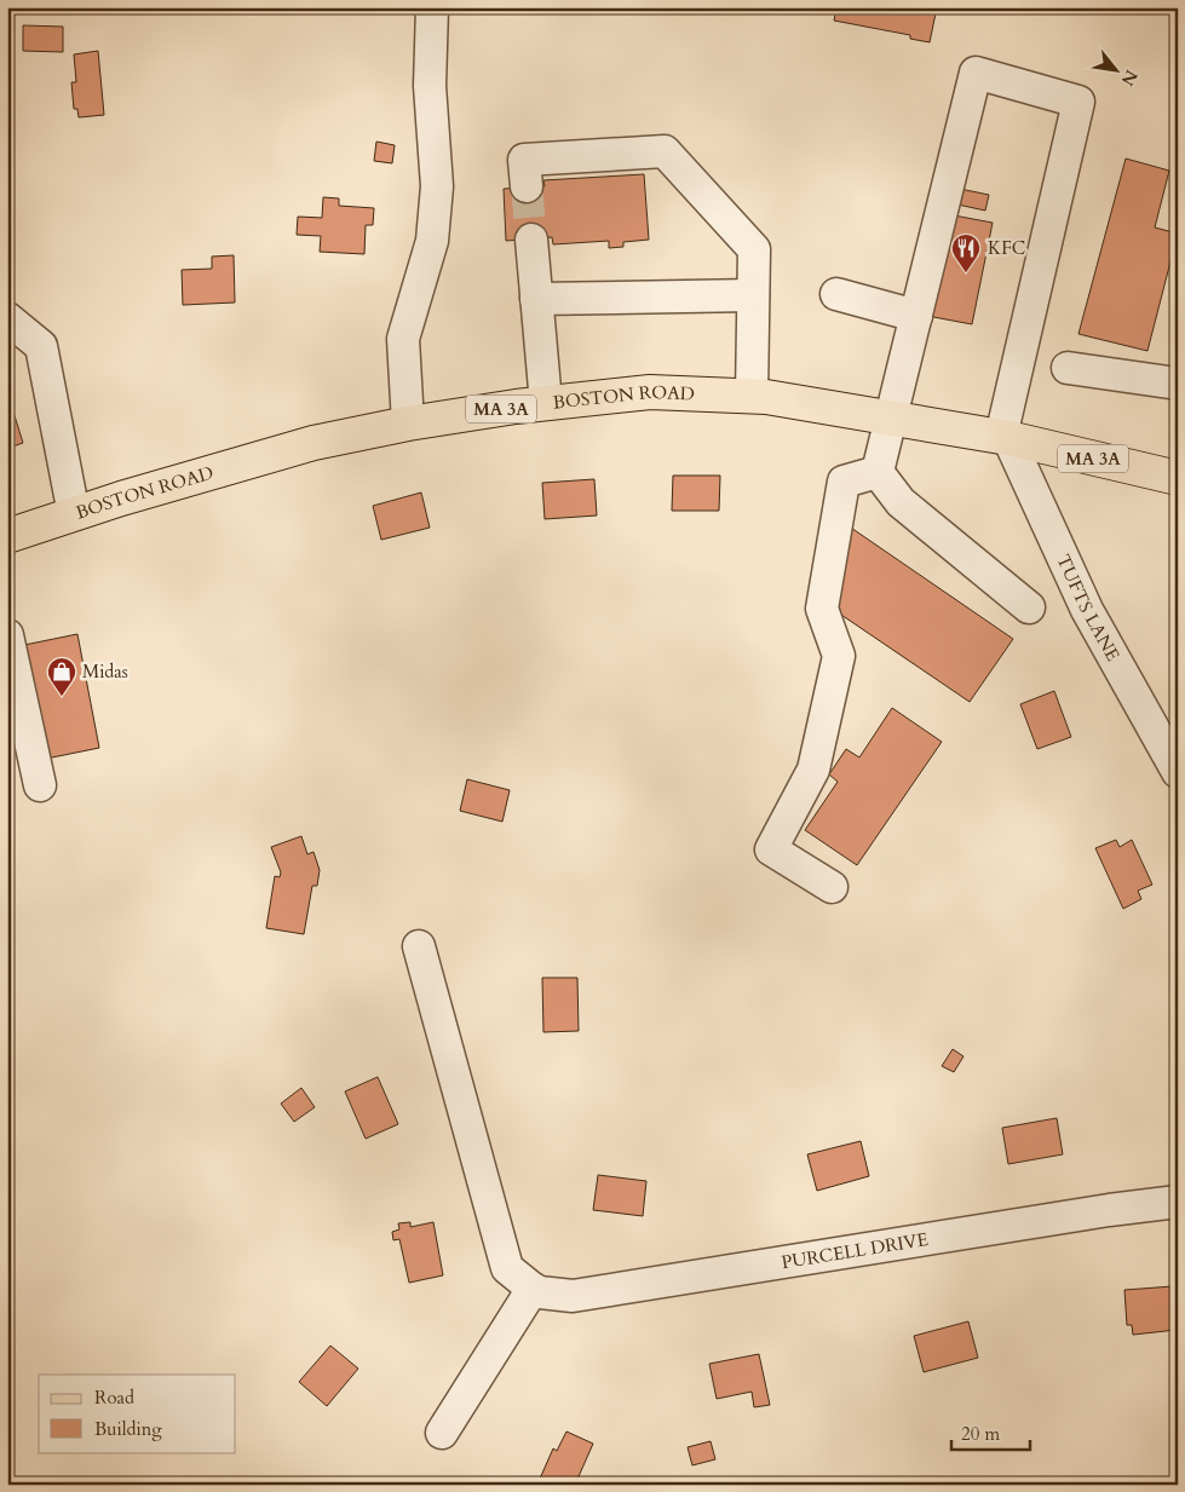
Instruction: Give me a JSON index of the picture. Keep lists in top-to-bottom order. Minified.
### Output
{"streets":{"main road":["BOSTON ROAD","MA 3A"],"street":["TUFTS LANE","PURCELL DRIVE"]},"crossings":[["BOSTON ROAD","TUFTS LANE"]],"places":{"restaurant":["KFC"],"shop":["Midas"]},"legend":["Road","Building"],"scale_bar":"20 m","north":"bottom right"}
